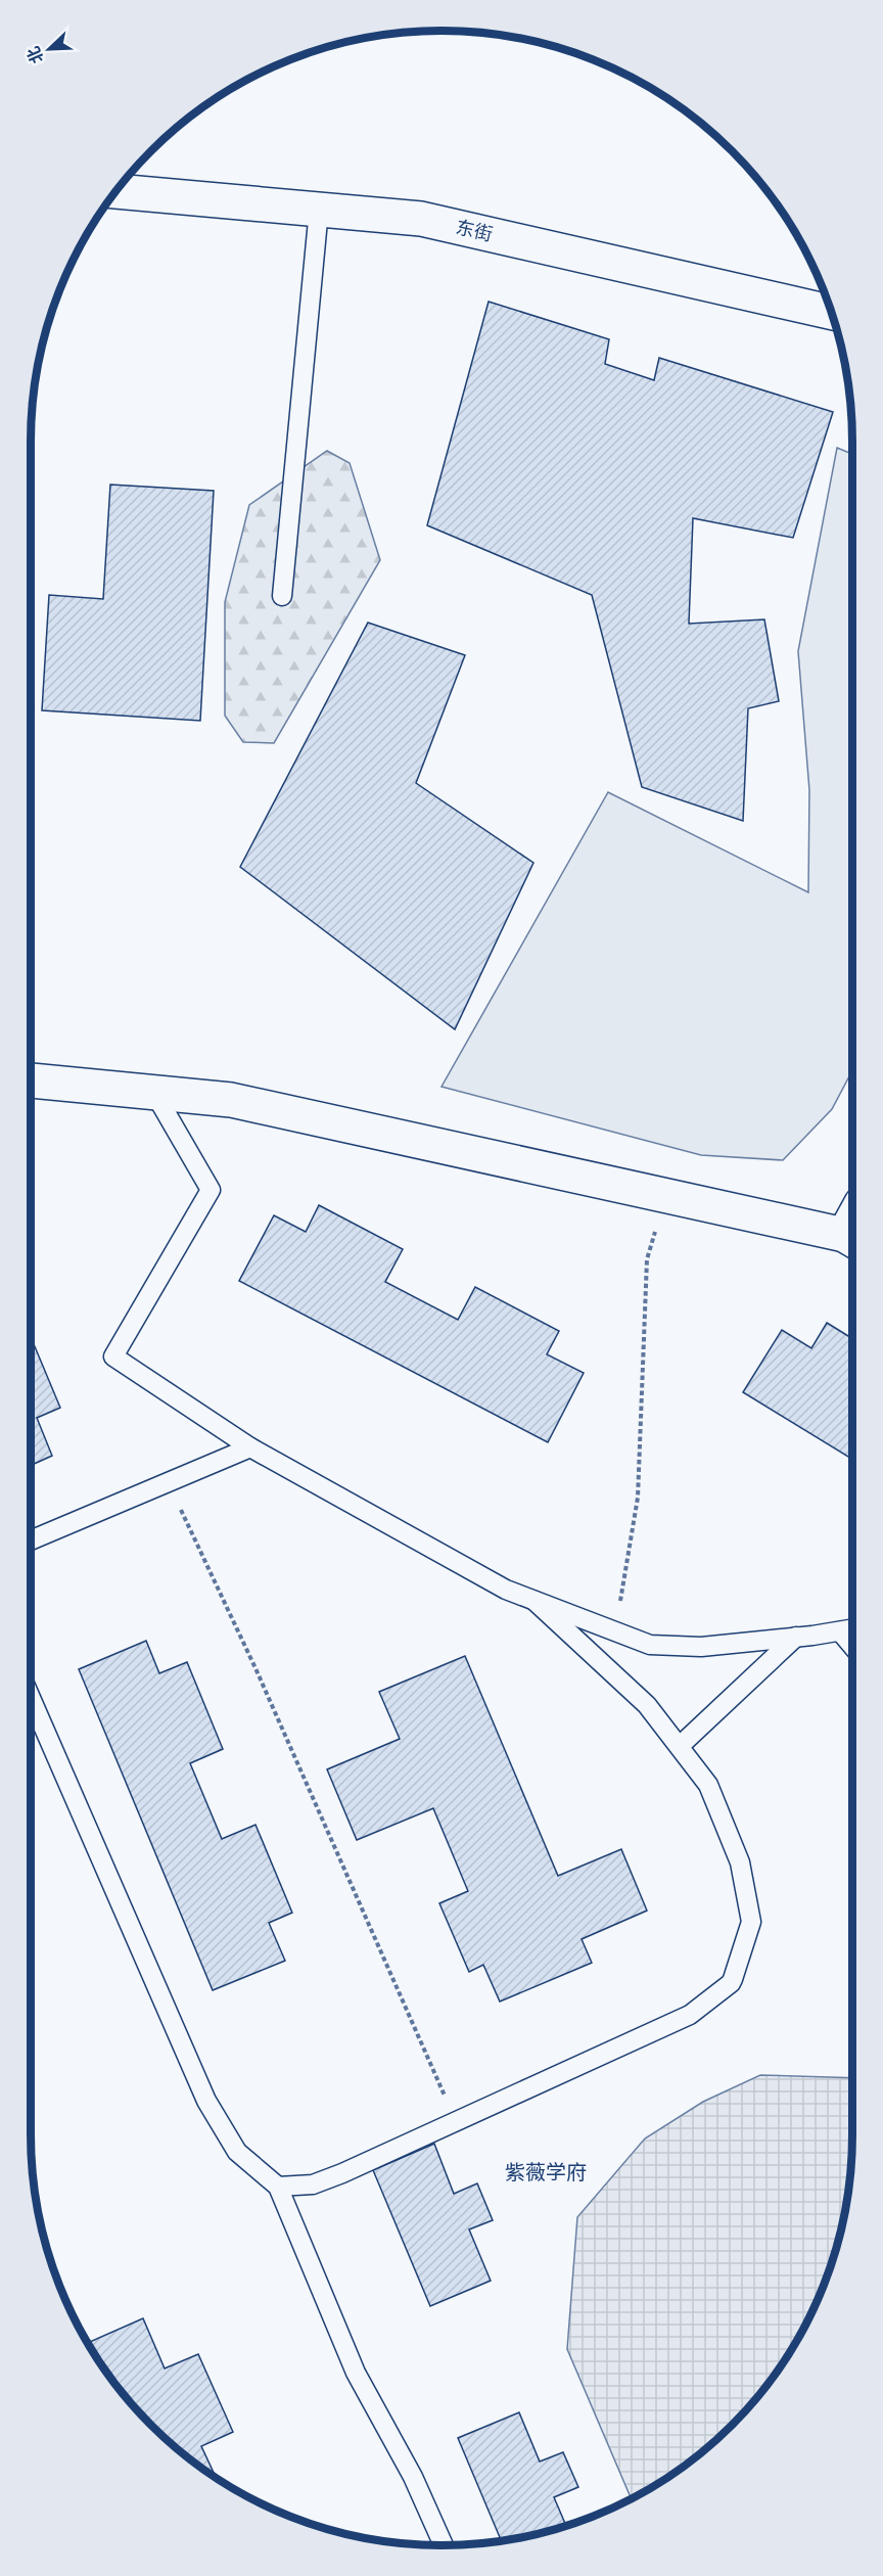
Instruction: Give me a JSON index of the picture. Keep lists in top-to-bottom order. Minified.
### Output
{"streets":{"street":["东街"]},"districts":["紫薇学府"],"north":"bottom left"}
